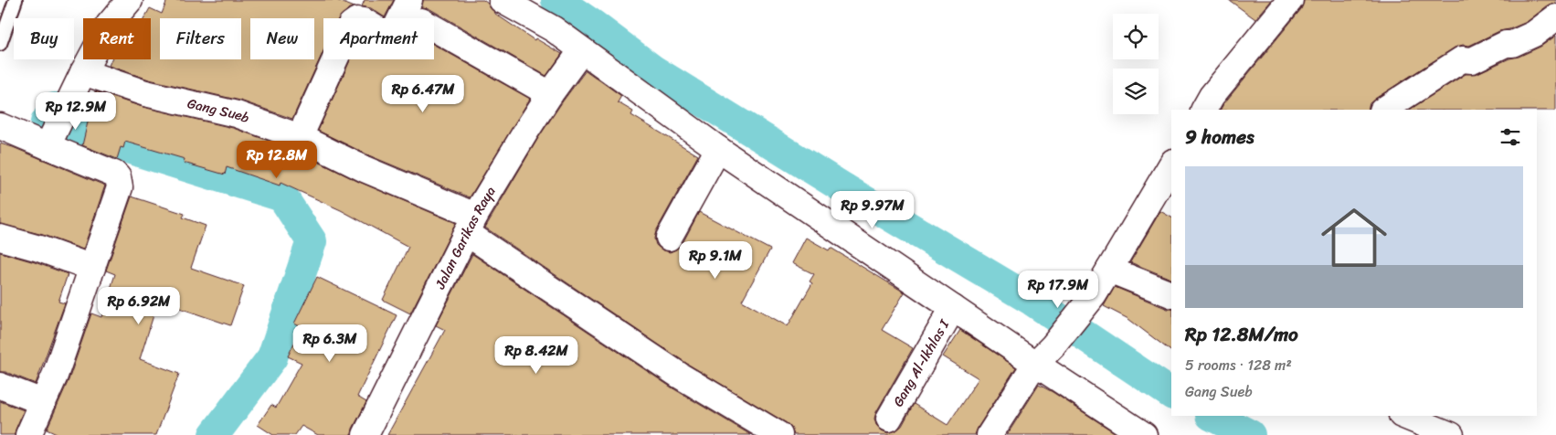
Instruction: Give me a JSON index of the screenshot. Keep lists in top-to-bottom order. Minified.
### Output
{"streets":{"street":["Gang Sueb","Jalan Garikas Raya","Gang Al-Ikhlas I"]},"crossings":[["Gang Sueb","Jalan Garikas Raya"]],"page":{"chip":["Buy","Rent","Filters","New","Apartment"],"price":["Rp 6.47M","Rp 12.9M","Rp 12.8M","Rp 9.97M","Rp 9.1M","Rp 17.9M","Rp 6.92M","Rp 6.3M","Rp 8.42M"],"heading":"9 homes","list":[{"name":"Rp 12.8M/mo","note":"5 rooms · 128 m² · Gang Sueb"}]}}
